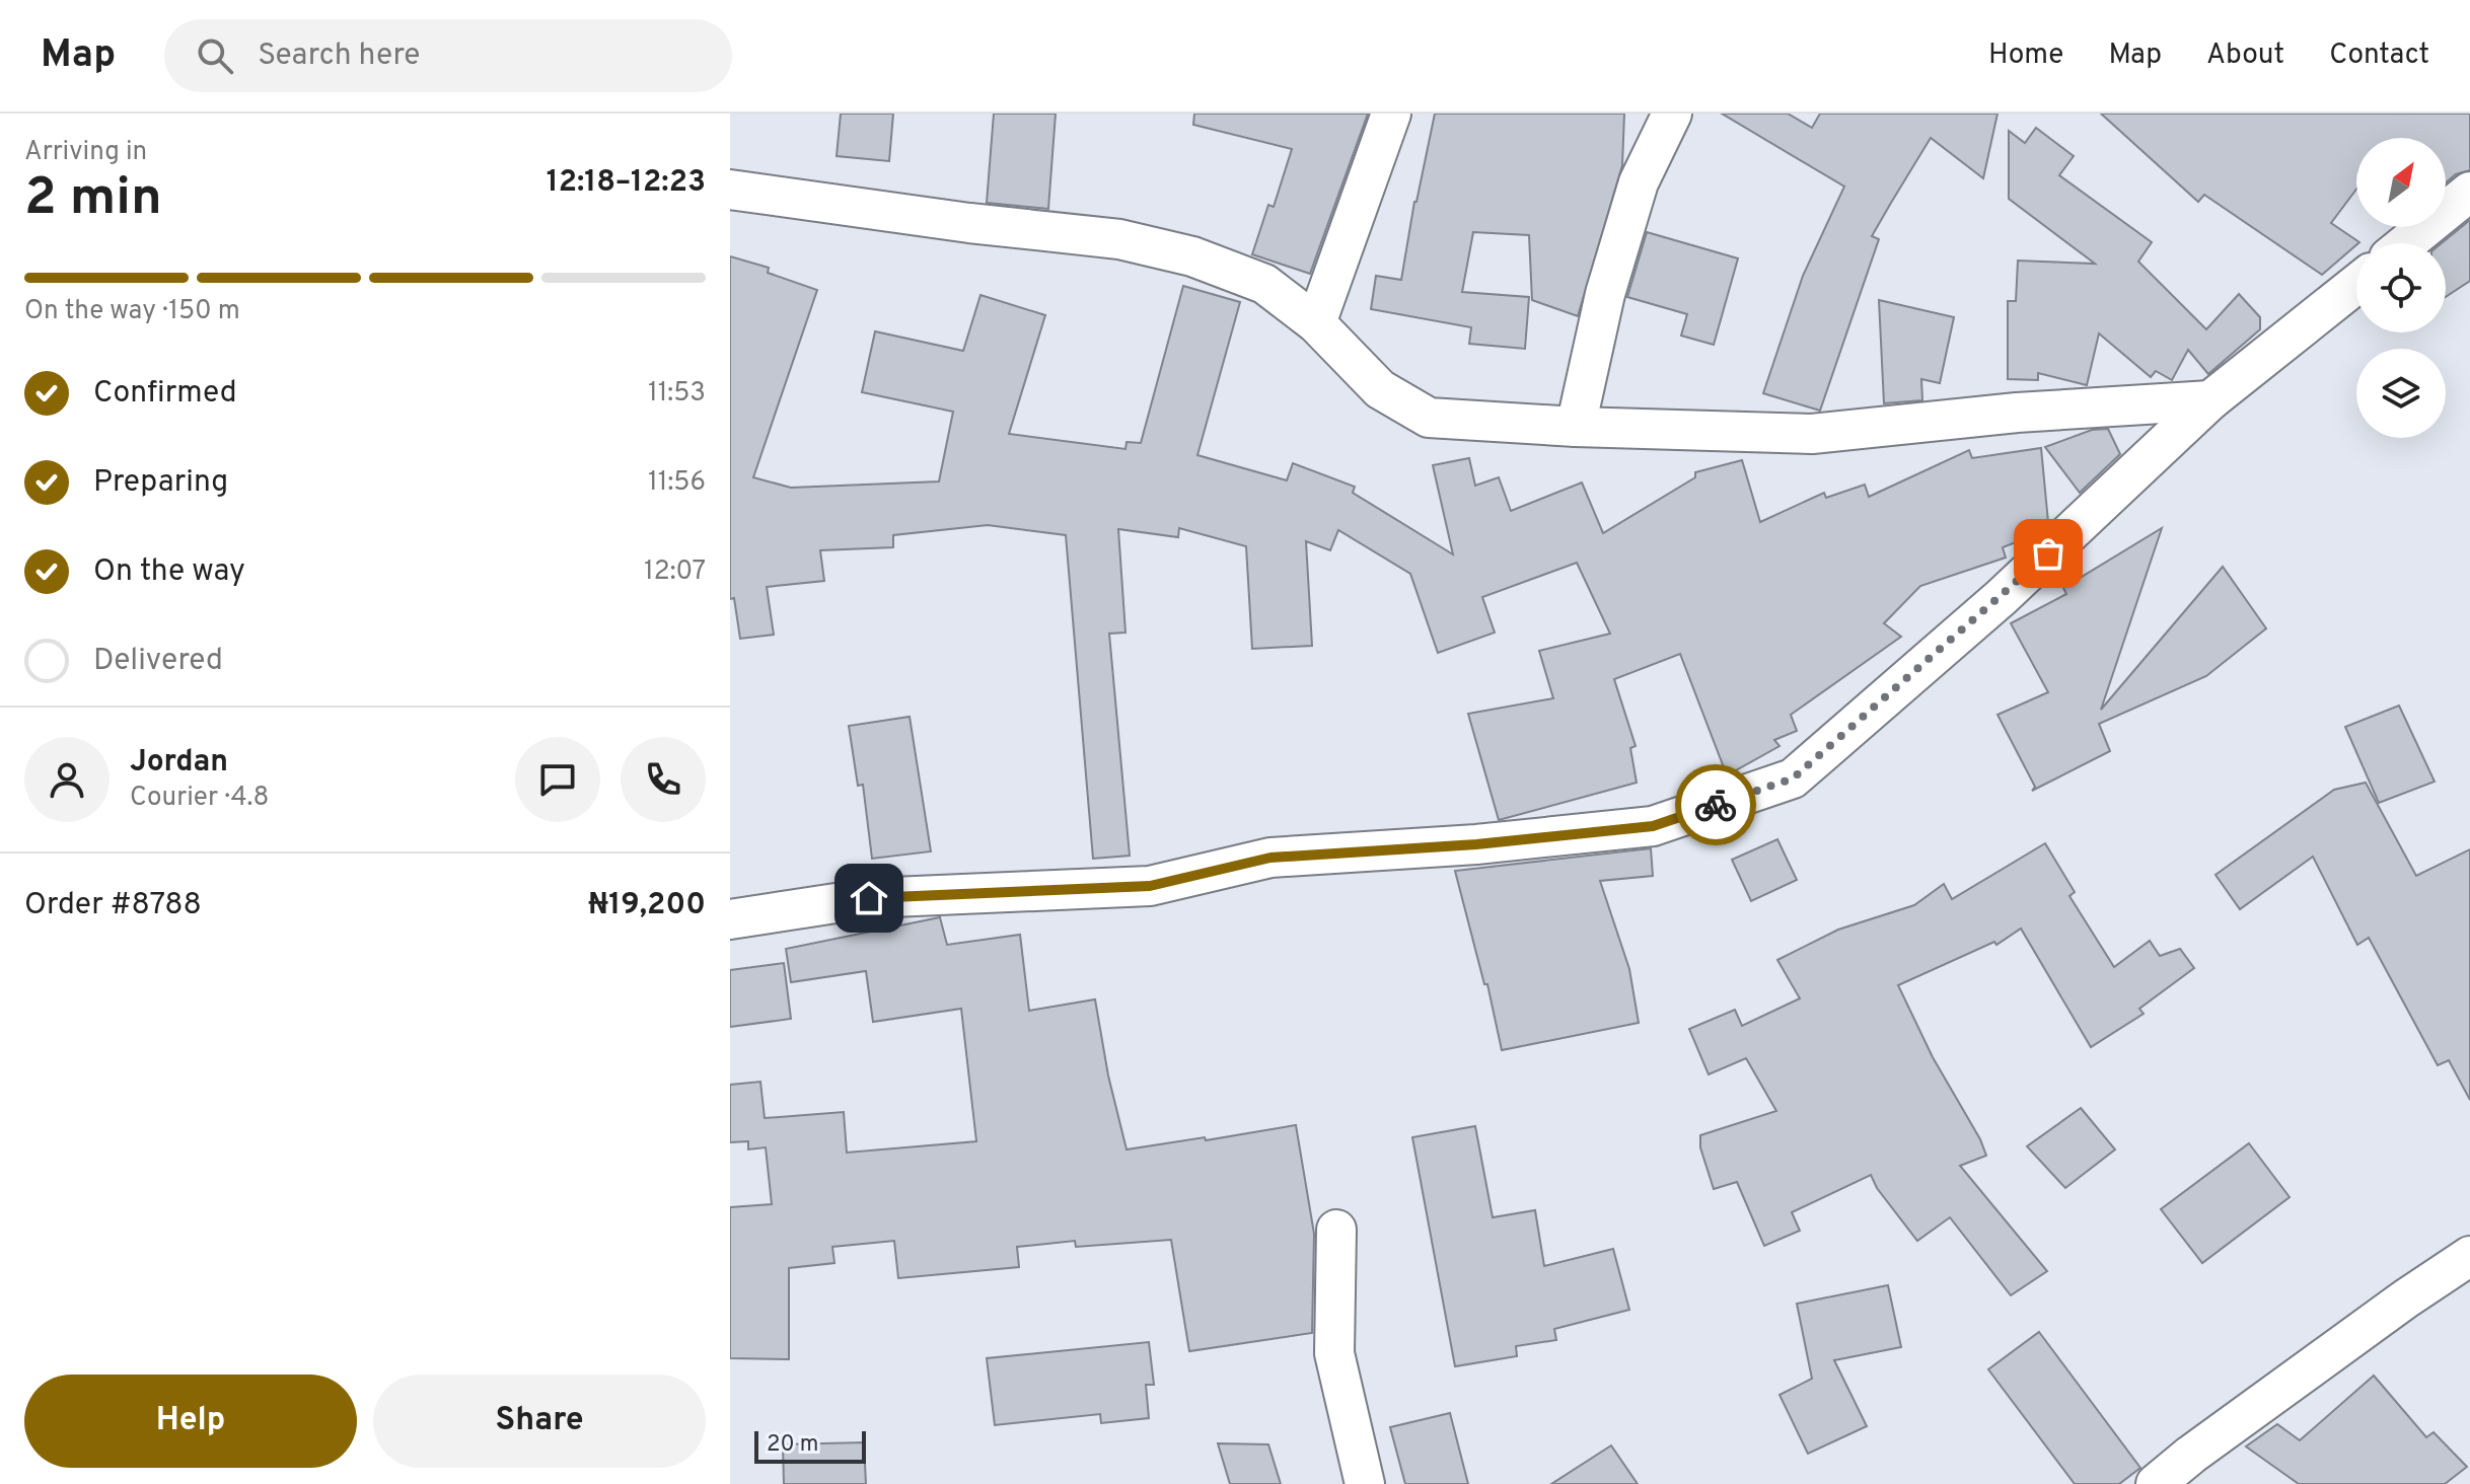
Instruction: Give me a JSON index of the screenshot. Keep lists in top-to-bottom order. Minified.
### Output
{"scale_bar":"20 m","north":"top right","page":{"header":"Map","search":"Search here","nav":["Home","Map","About","Contact"],"heading":["2 min","Arriving in","12:18–12:23"],"panel":["Jordan","Courier · 4.8","Order #8788","₦19,200"],"bar":"On the way · 150 m","list":[["Confirmed","11:53"],["Preparing","11:56"],["On the way","12:07"],"Delivered"],"buttons":["Help","Share"],"scale":"20 m"}}
